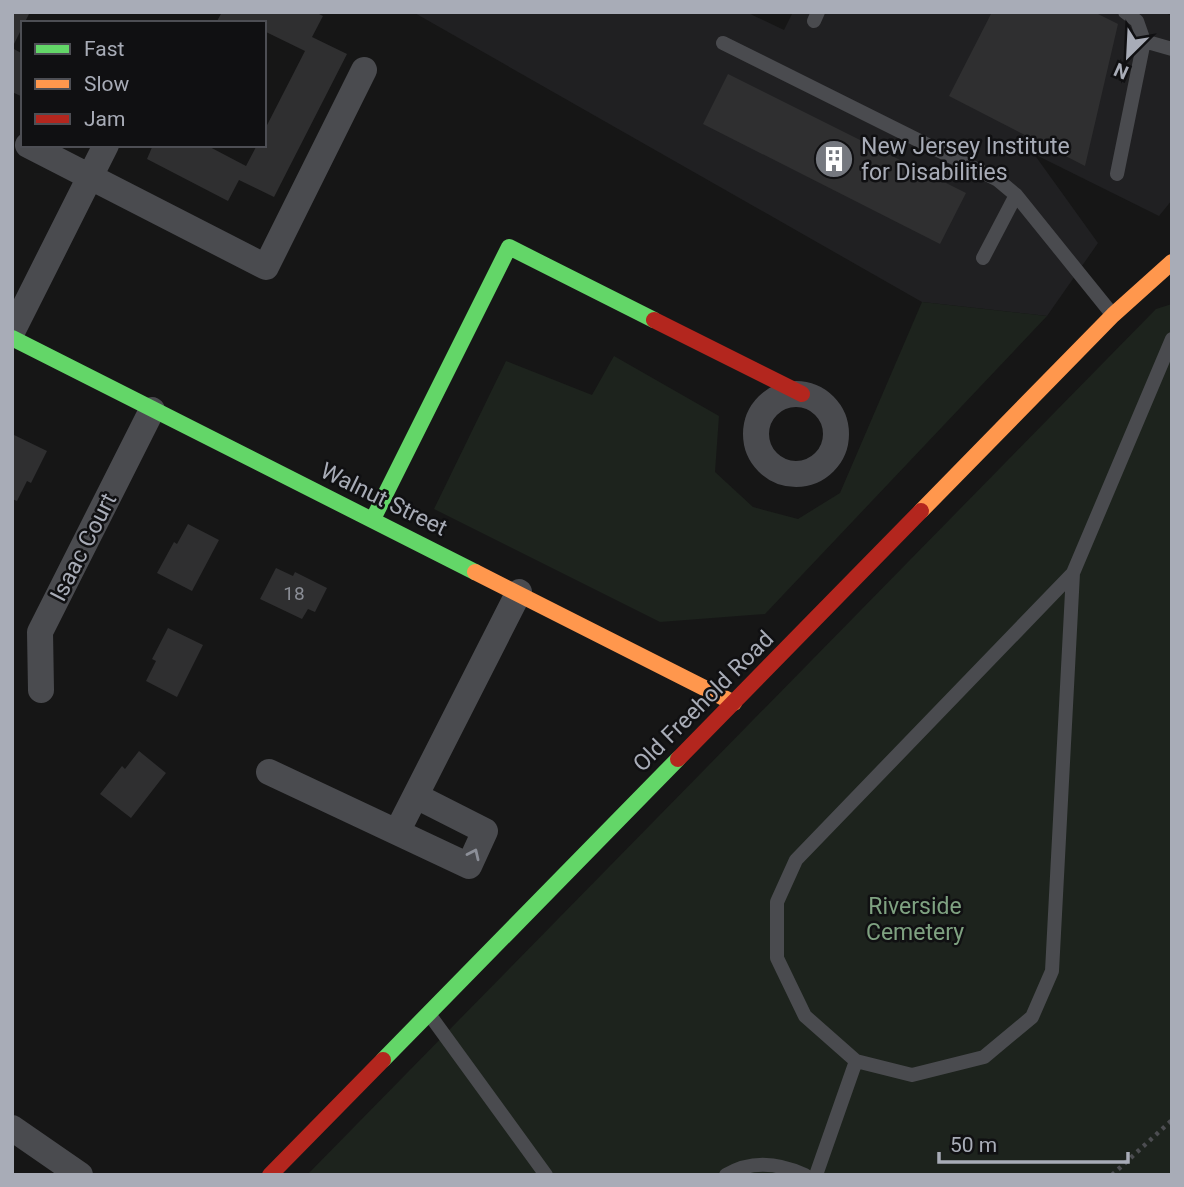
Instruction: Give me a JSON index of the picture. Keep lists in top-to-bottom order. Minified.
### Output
{"streets":{"street":["Walnut Street","Isaac Court","Old Freehold Road"]},"crossings":[["Walnut Street","Isaac Court"],["Walnut Street","Old Freehold Road"]],"parks":["Riverside Cemetery"],"places":{"building":["New Jersey Institute for Disabilities"]},"house_numbers":["18"],"legend":["Fast","Slow","Jam"],"scale_bar":"50 m","north":"bottom left"}
